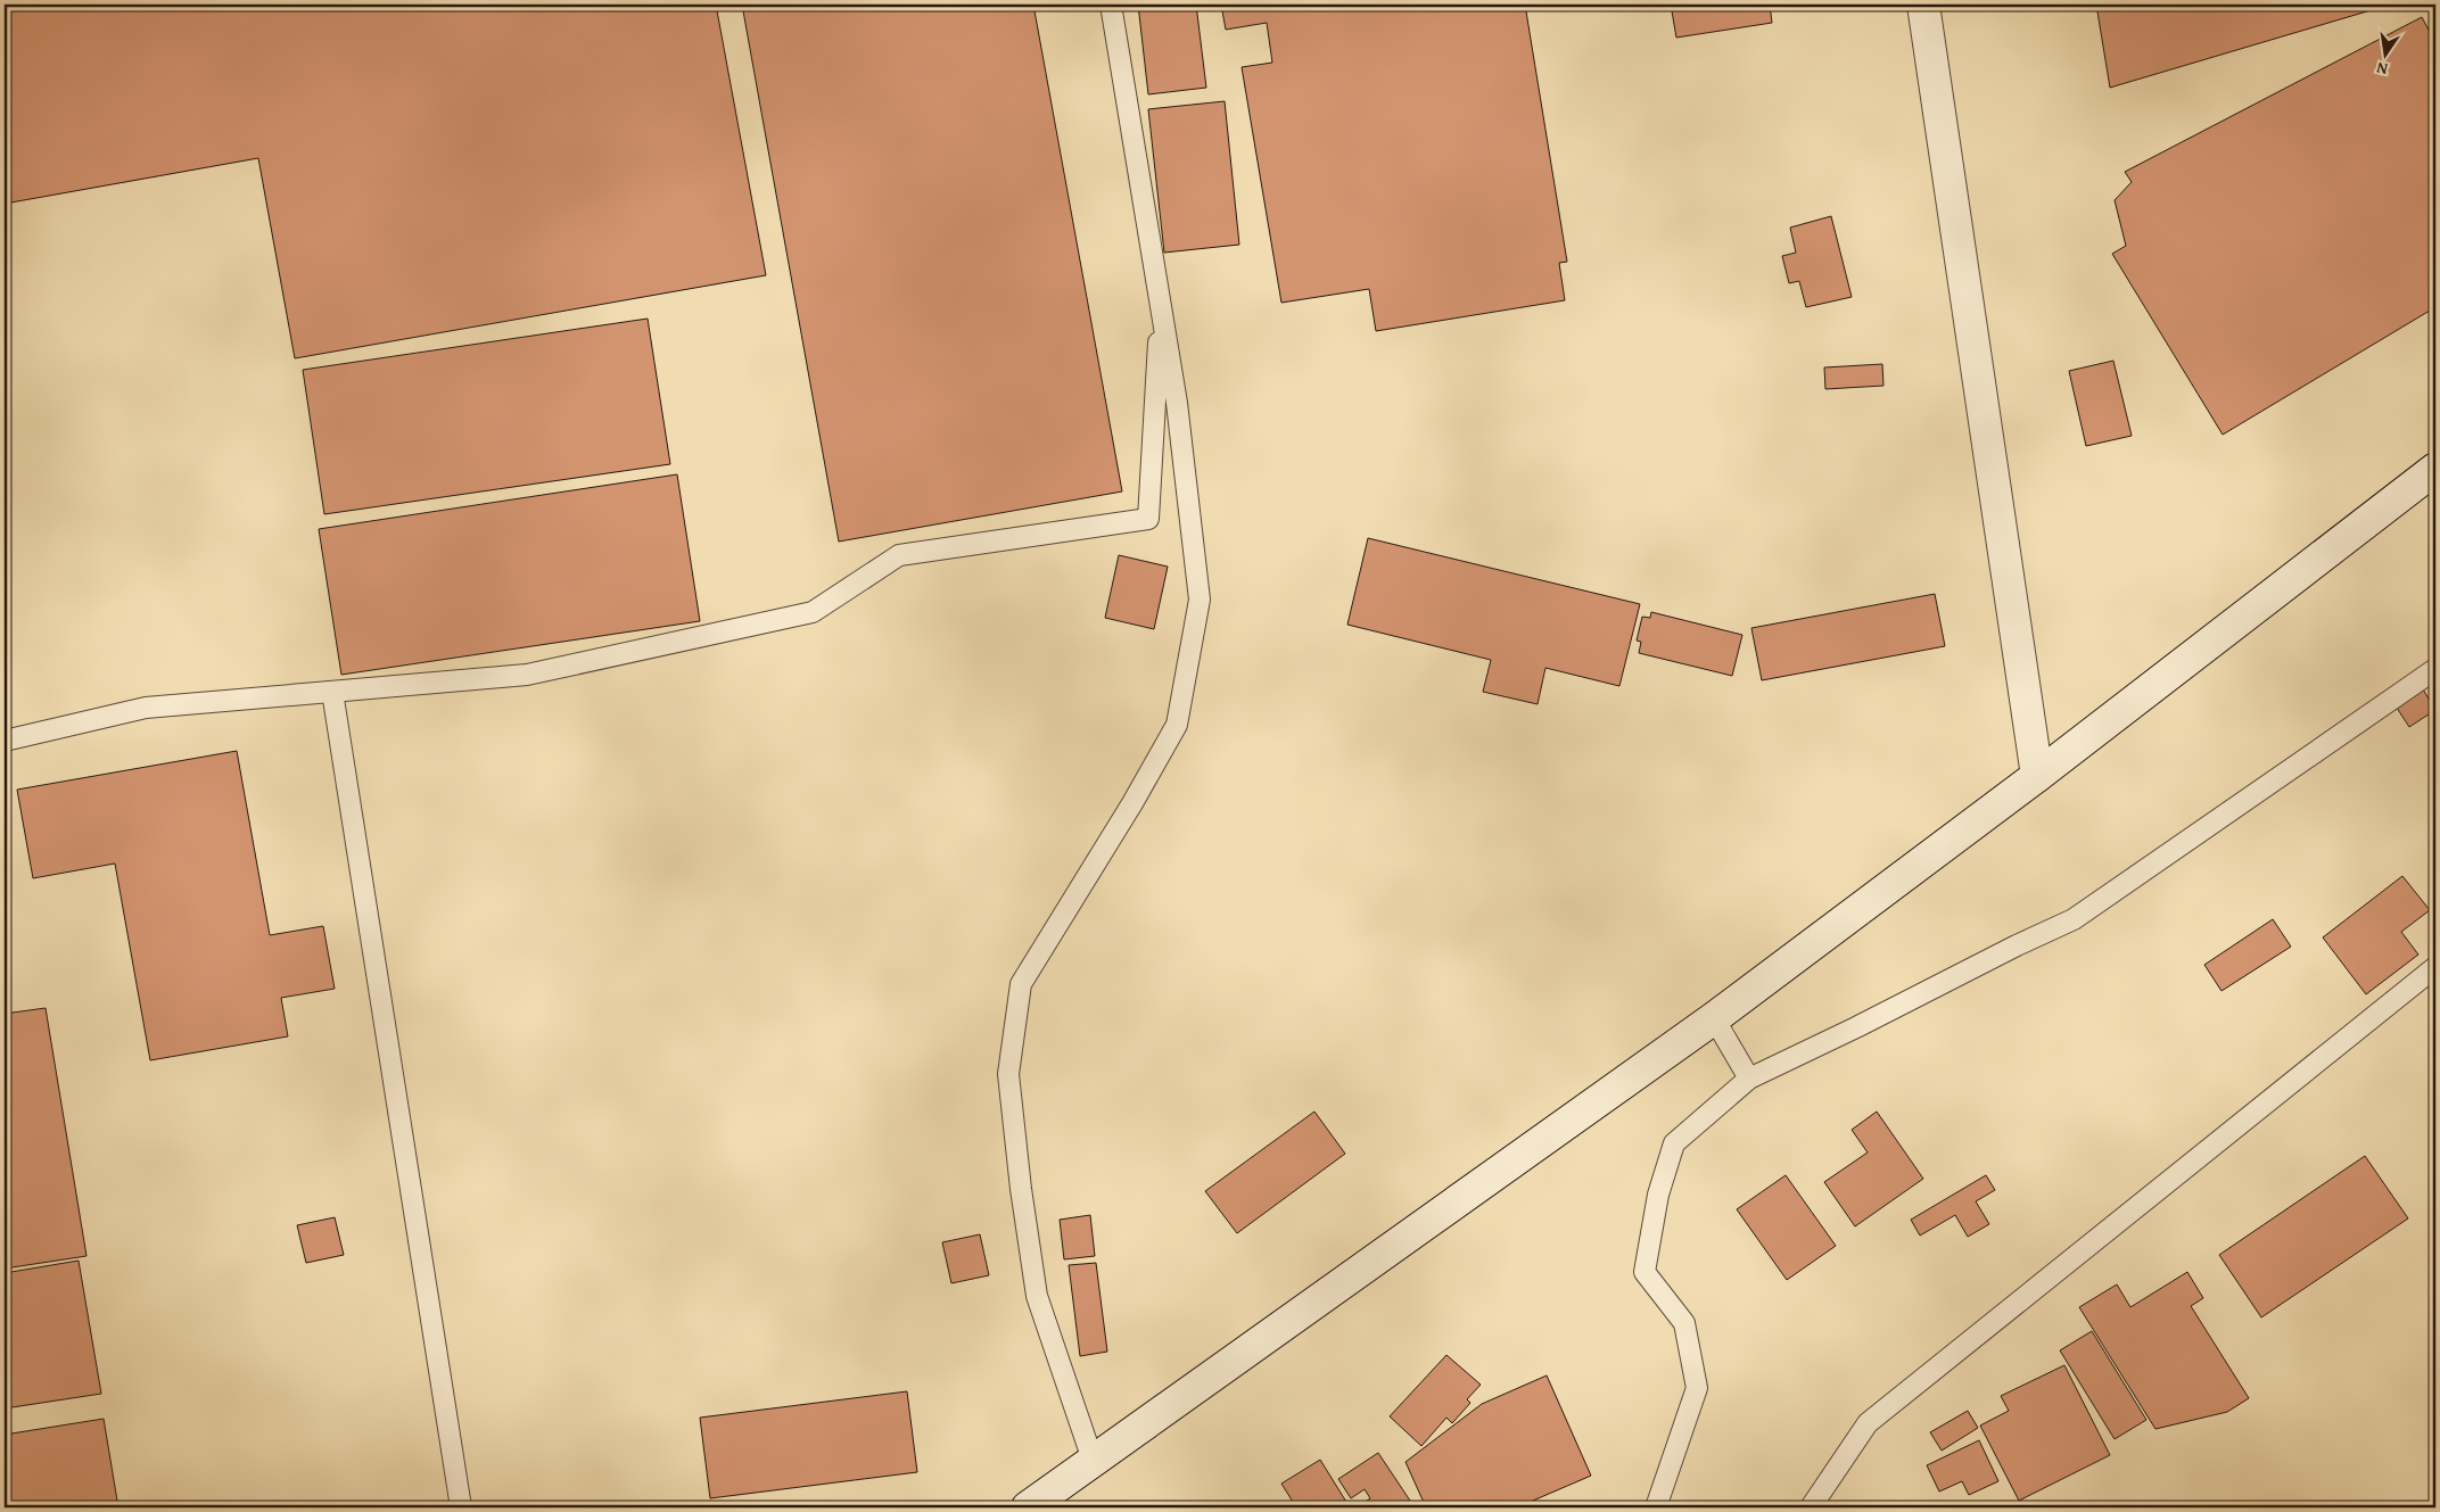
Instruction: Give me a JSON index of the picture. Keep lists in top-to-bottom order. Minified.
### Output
{"north":"bottom"}
